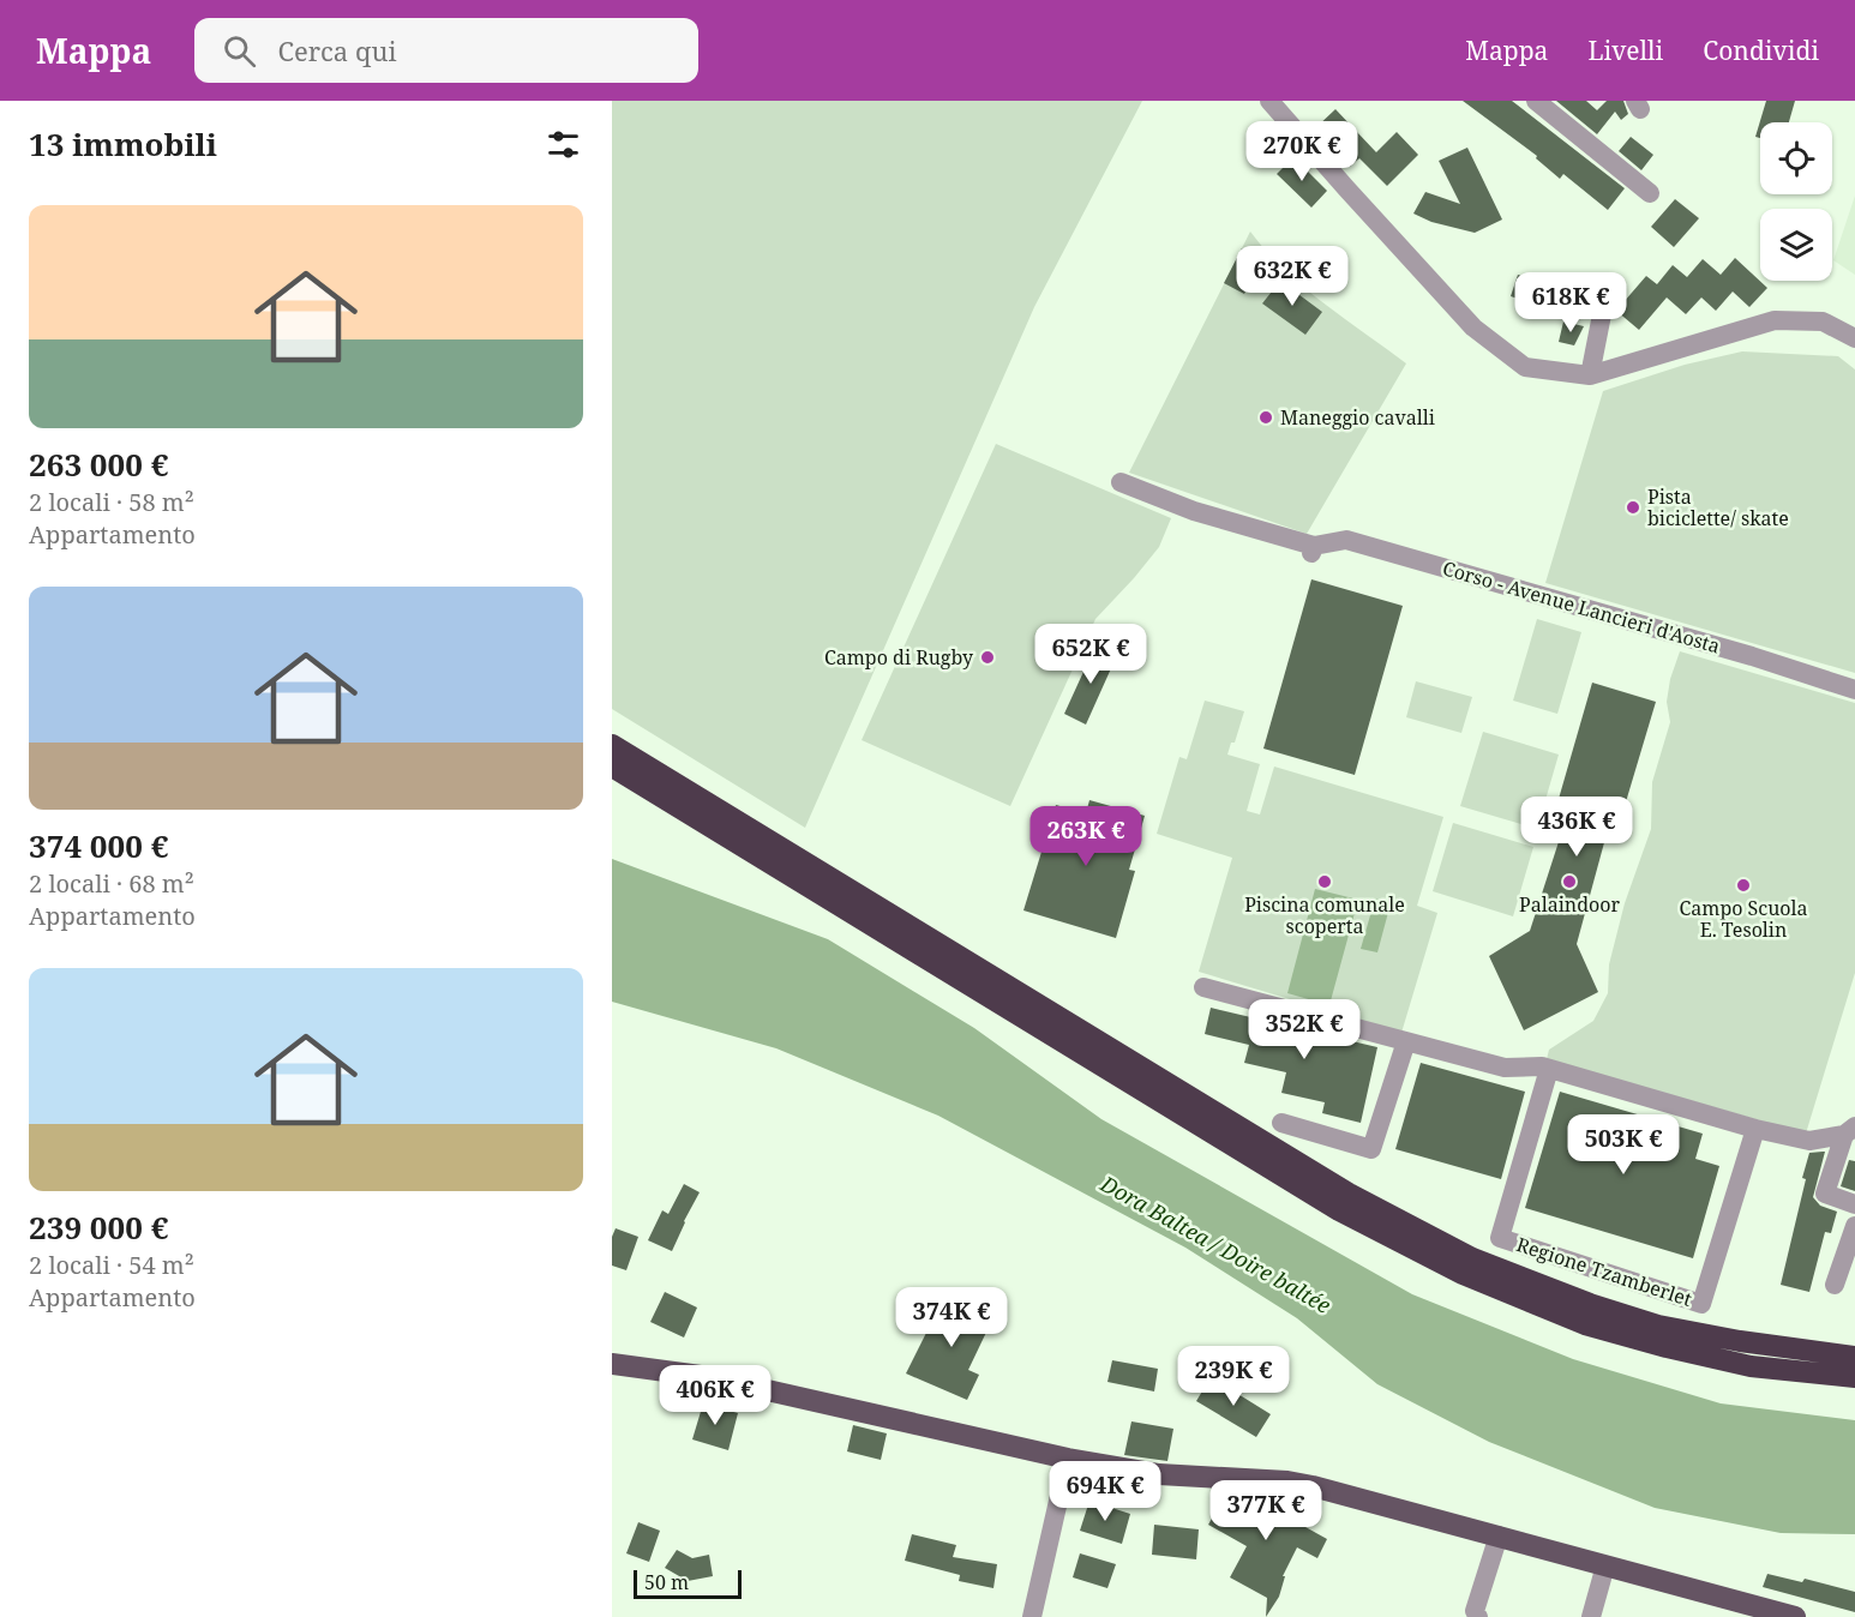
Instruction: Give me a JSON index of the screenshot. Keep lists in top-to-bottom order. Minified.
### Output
{"streets":{"street":["Corso - Avenue Lancieri d'Aosta","Regione Tzamberlet"]},"water":["Dora Baltea / Doire baltée"],"places":["Maneggio cavalli","Pista biciclette/ skate","Campo di Rugby","Piscina comunale scoperta","Palaindoor","Campo Scuola E. Tesolin"],"scale_bar":"50 m","page":{"header":"Mappa","search":"Cerca qui","nav":["Mappa","Livelli","Condividi"],"heading":"13 immobili","price":["270K €","632K €","618K €","652K €","436K €","263K €","352K €","503K €","374K €","239K €","406K €","694K €","377K €"],"list":[{"name":"263 000 €","note":"2 locali · 58 m² · Appartamento"},{"name":"374 000 €","note":"2 locali · 68 m² · Appartamento"},{"name":"239 000 €","note":"2 locali · 54 m² · Appartamento"}],"scale":"50 m"}}
